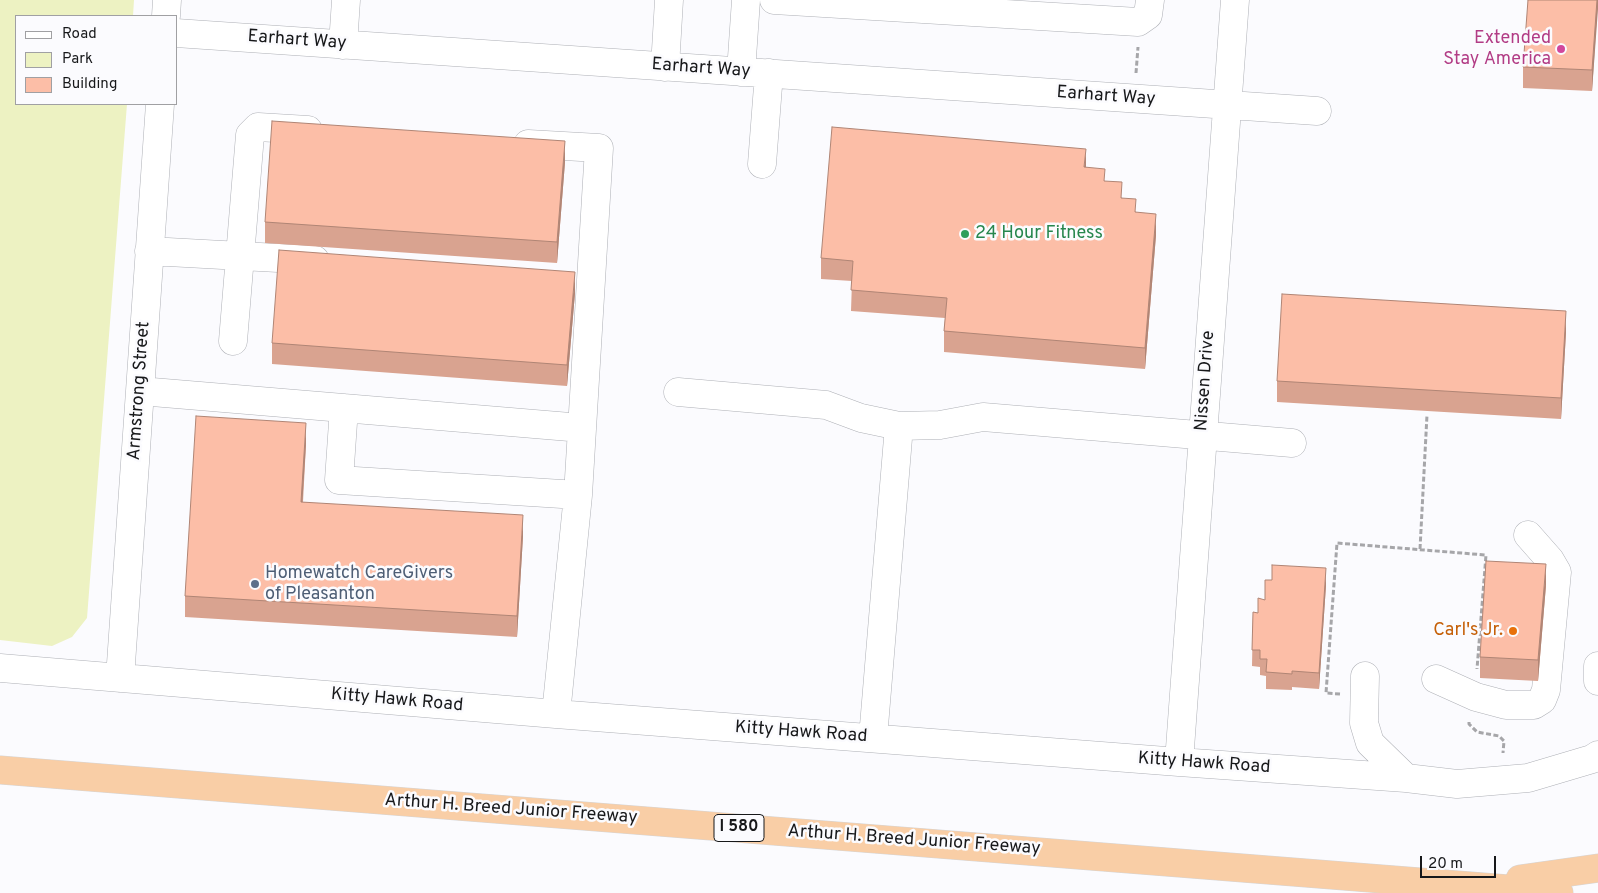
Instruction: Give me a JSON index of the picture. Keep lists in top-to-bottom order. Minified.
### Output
{"streets":{"highway":["Arthur H. Breed Junior Freeway","I 580"],"street":["Earhart Way","Nissen Drive","Armstrong Street","Kitty Hawk Road"]},"crossings":[["Earhart Way","Nissen Drive"],["Nissen Drive","Kitty Hawk Road"],["Armstrong Street","Kitty Hawk Road"]],"places":["Extended Stay America","24 Hour Fitness","Homewatch CareGivers of Pleasanton","Carl's Jr."],"legend":["Road","Park","Building"],"scale_bar":"20 m"}
